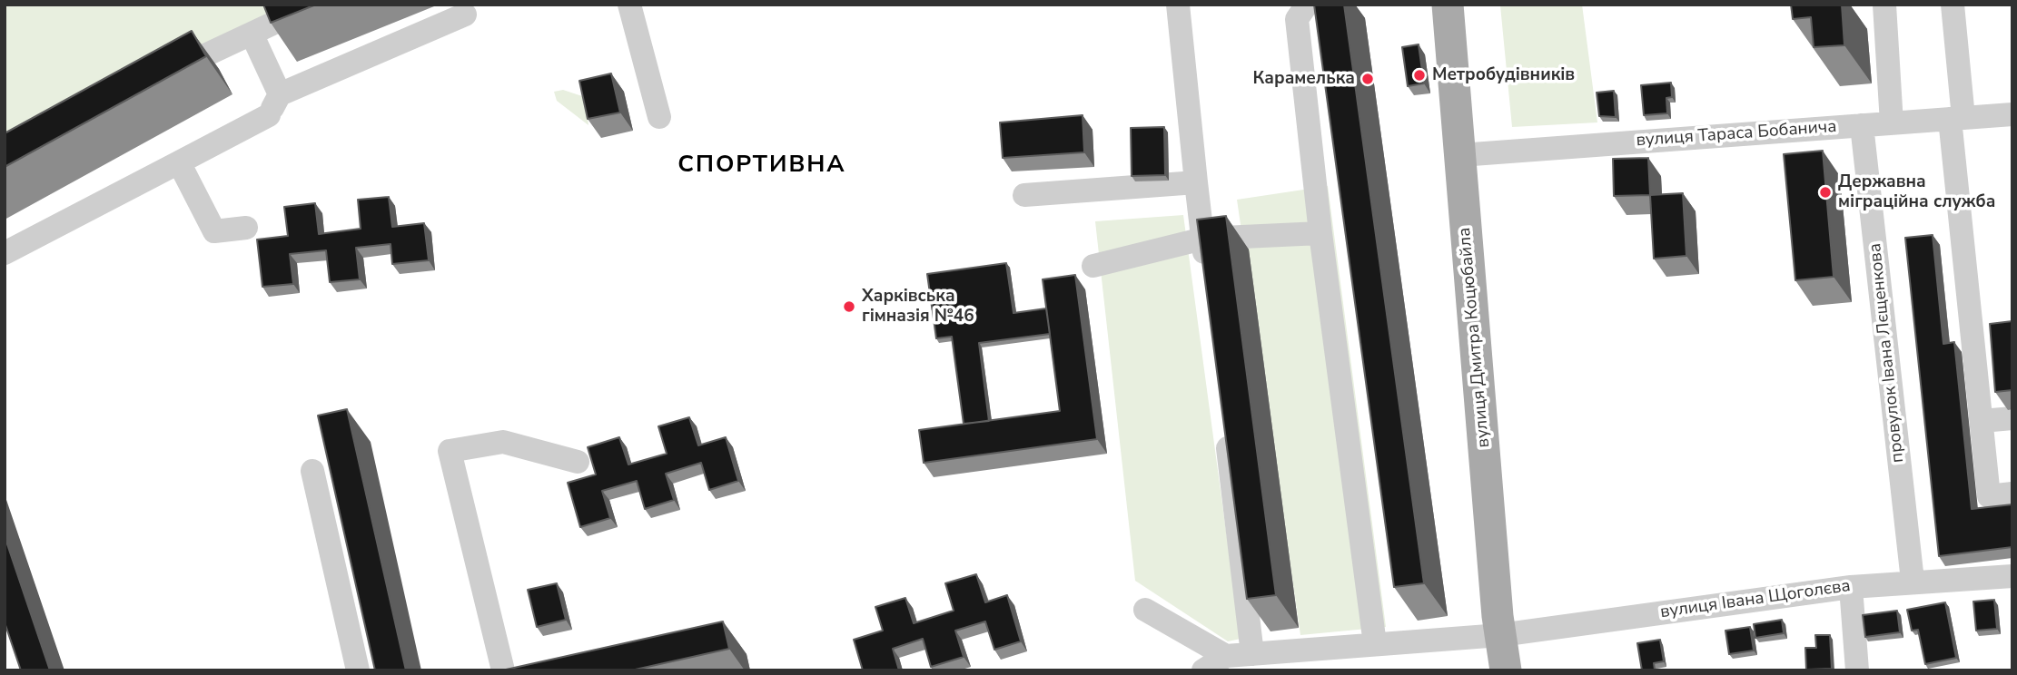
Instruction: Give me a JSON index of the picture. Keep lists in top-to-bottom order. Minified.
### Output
{"streets":{"main road":["вулиця Дмитра Коцюбайла"],"street":["вулиця Тараса Бобанича","провулок Івана Лєщенкова","вулиця Івана Щоголєва"]},"crossings":[["вулиця Тараса Бобанича","вулиця Дмитра Коцюбайла"],["вулиця Тараса Бобанича","провулок Івана Лєщенкова"],["вулиця Дмитра Коцюбайла","вулиця Івана Щоголєва"],["провулок Івана Лєщенкова","вулиця Івана Щоголєва"]],"districts":["СПОРТИВНА"],"places":["Метробудівників","Карамелька","Державна міграційна служба","Харківська гімназія №46"]}
